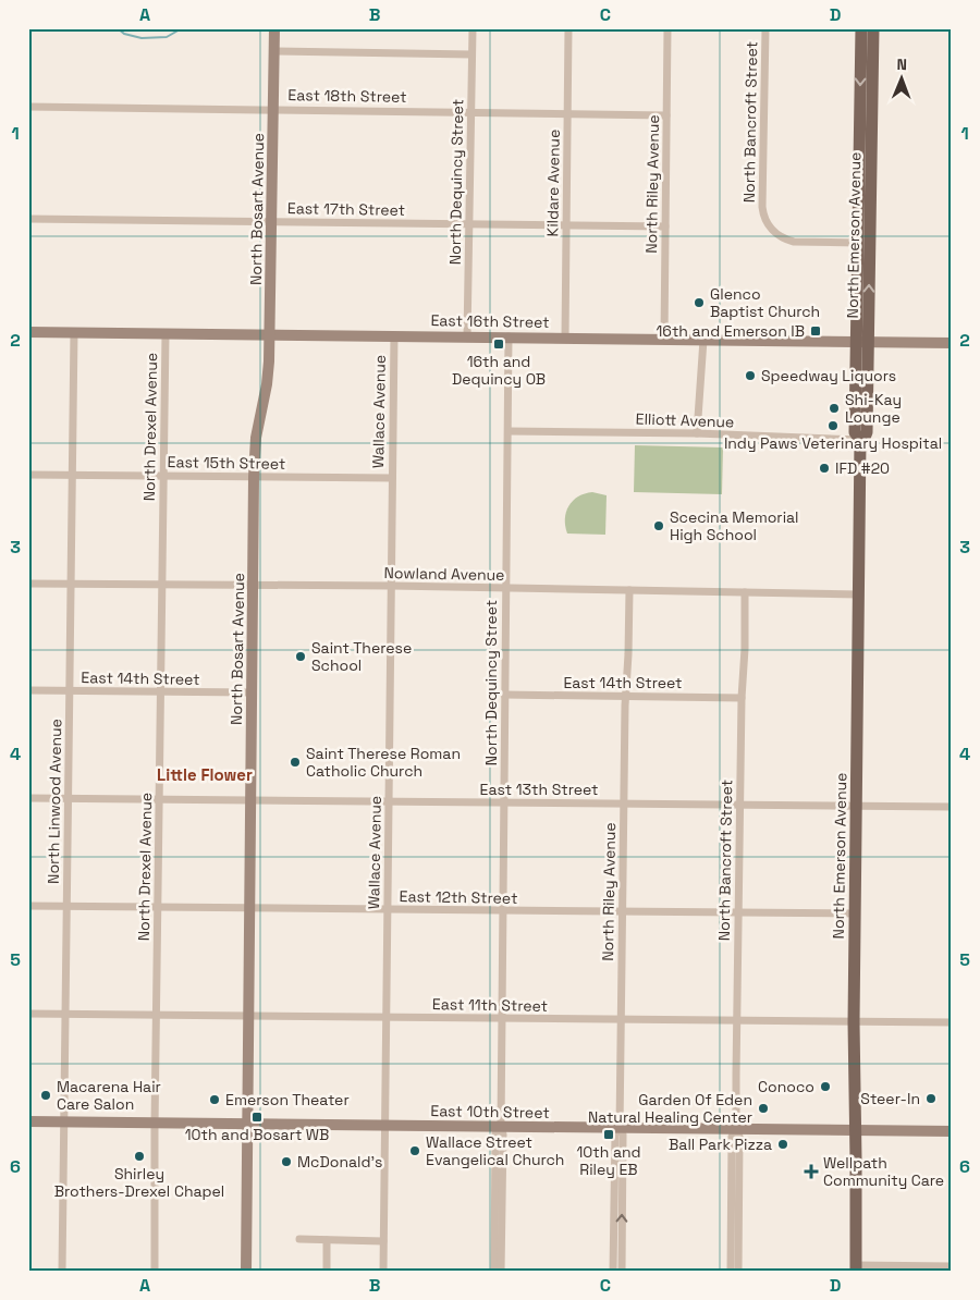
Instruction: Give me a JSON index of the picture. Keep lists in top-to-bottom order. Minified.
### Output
{"streets":{"main road":["North Bosart Avenue","North Emerson Avenue","East 16th Street","East 10th Street"],"street":["East 18th Street","North Bancroft Street","North Dequincy Street","Kildare Avenue","North Riley Avenue","East 17th Street","Wallace Avenue","Elliott Avenue","North Drexel Avenue","East 15th Street","Nowland Avenue","East 14th Street","East 13th Street","North Linwood Avenue","East 12th Street","East 11th Street"]},"crossings":[["East 18th Street","North Dequincy Street"],["East 18th Street","Kildare Avenue"],["East 18th Street","North Riley Avenue"],["East 18th Street","North Bosart Avenue"],["North Bancroft Street","North Emerson Avenue"],["North Bancroft Street","Nowland Avenue"],["North Bancroft Street","East 14th Street"],["North Bancroft Street","East 13th Street"],["North Bancroft Street","East 12th Street"],["North Bancroft Street","East 11th Street"],["North Bancroft Street","East 10th Street"],["North Dequincy Street","East 17th Street"],["North Dequincy Street","East 16th Street"],["North Dequincy Street","Elliott Avenue"],["North Dequincy Street","Nowland Avenue"],["North Dequincy Street","East 14th Street"],["North Dequincy Street","East 13th Street"],["North Dequincy Street","East 12th Street"],["North Dequincy Street","East 11th Street"],["North Dequincy Street","East 10th Street"],["Kildare Avenue","East 17th Street"],["Kildare Avenue","East 16th Street"],["North Riley Avenue","East 17th Street"],["North Riley Avenue","East 16th Street"],["North Riley Avenue","Nowland Avenue"],["North Riley Avenue","East 14th Street"],["North Riley Avenue","East 13th Street"],["North Riley Avenue","East 12th Street"],["North Riley Avenue","East 11th Street"],["North Riley Avenue","East 10th Street"],["North Bosart Avenue","East 17th Street"],["North Bosart Avenue","East 16th Street"],["North Bosart Avenue","East 15th Street"],["North Bosart Avenue","Nowland Avenue"],["North Bosart Avenue","East 14th Street"],["North Bosart Avenue","East 13th Street"],["North Bosart Avenue","East 12th Street"],["North Bosart Avenue","East 11th Street"],["North Bosart Avenue","East 10th Street"],["North Emerson Avenue","East 16th Street"],["North Emerson Avenue","Elliott Avenue"],["North Emerson Avenue","Nowland Avenue"],["North Emerson Avenue","East 13th Street"],["North Emerson Avenue","East 12th Street"],["North Emerson Avenue","East 11th Street"],["North Emerson Avenue","East 10th Street"],["East 16th Street","Wallace Avenue"],["East 16th Street","North Drexel Avenue"],["East 16th Street","North Linwood Avenue"],["Wallace Avenue","East 15th Street"],["Wallace Avenue","Nowland Avenue"],["Wallace Avenue","East 13th Street"],["Wallace Avenue","East 12th Street"],["Wallace Avenue","East 11th Street"],["Wallace Avenue","East 10th Street"],["North Drexel Avenue","East 15th Street"],["North Drexel Avenue","Nowland Avenue"],["North Drexel Avenue","East 14th Street"],["North Drexel Avenue","East 13th Street"],["North Drexel Avenue","East 12th Street"],["North Drexel Avenue","East 11th Street"],["North Drexel Avenue","East 10th Street"],["East 15th Street","North Linwood Avenue"],["Nowland Avenue","North Linwood Avenue"],["East 14th Street","North Linwood Avenue"],["East 13th Street","North Linwood Avenue"],["North Linwood Avenue","East 12th Street"],["North Linwood Avenue","East 11th Street"],["North Linwood Avenue","East 10th Street"]],"districts":["Little Flower"],"places":{"other":["Glenco Baptist Church","Speedway Liquors","Shi-Kay Lounge","Indy Paws Veterinary Hospital","IFD #20","Scecina Memorial High School","Saint Therese School","Saint Therese Roman Catholic Church","Conoco","Macarena Hair Care Salon","Steer-In","Emerson Theater","Garden Of Eden Natural Healing Center","Ball Park Pizza","Wallace Street Evangelical Church","Shirley Brothers-Drexel Chapel","McDonald's"],"transit":["16th and Emerson IB","16th and Dequincy OB","10th and Bosart WB","10th and Riley EB"],"health":["Wellpath Community Care"]},"north":"top","grid":{"columns":["A","B","C","D"],"rows":["1","2","3","4","5","6"]}}
